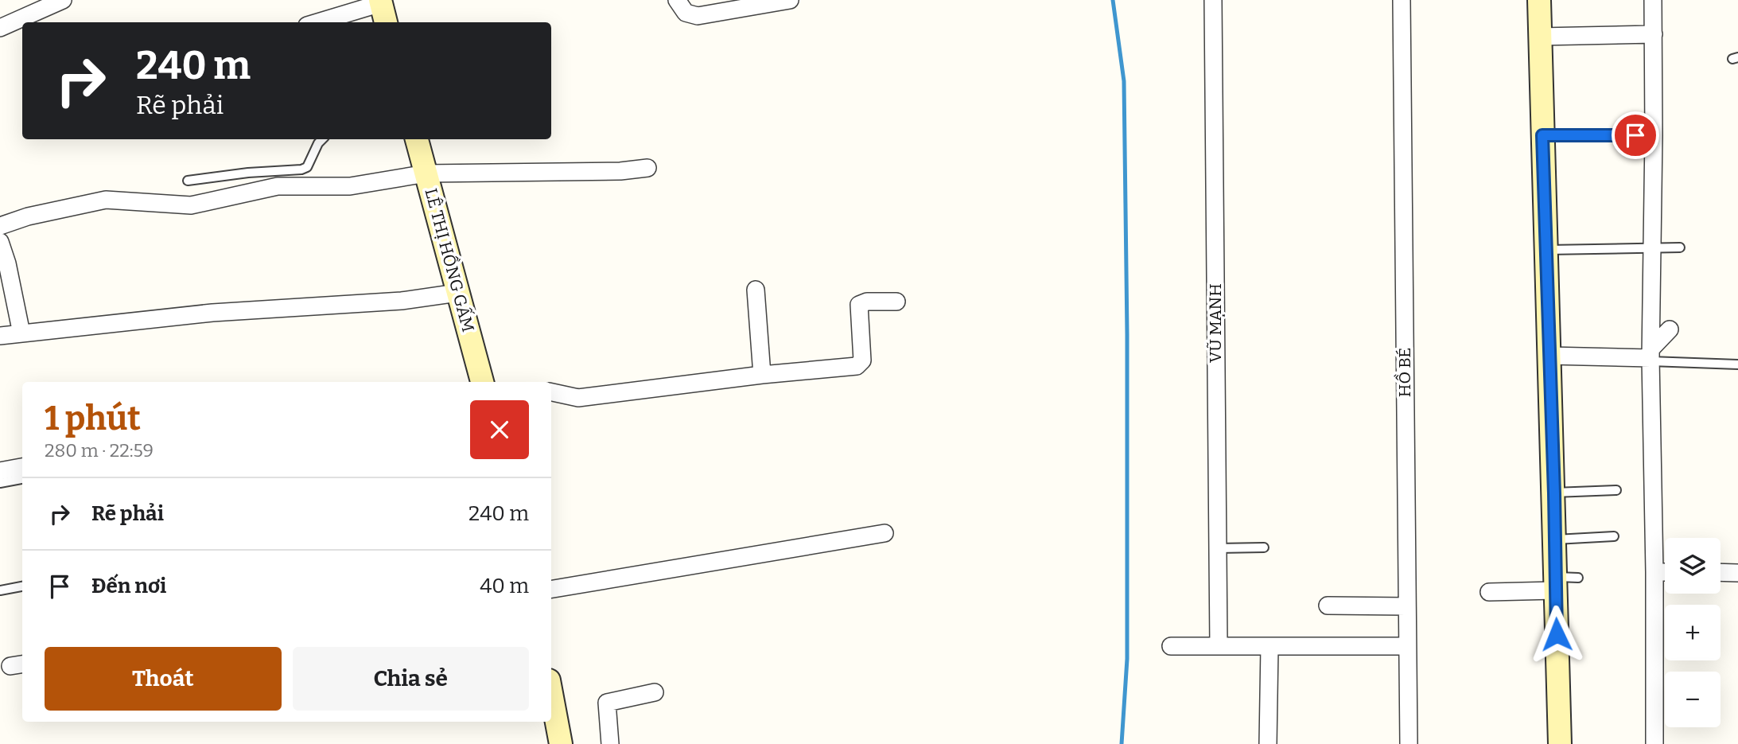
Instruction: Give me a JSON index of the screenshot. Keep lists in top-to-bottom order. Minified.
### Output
{"streets":{"street":["LÊ THỊ HỒNG GẤM","VŨ MẠNH","HỒ BÉ"]},"page":{"turn":["240 m","Rẽ phải"],"heading":["1 phút","280 m · 22:59"],"list":[{"name":"Rẽ phải","value":"240 m"},{"name":"Đến nơi","value":"40 m"}],"map_buttons":["+","−"],"buttons":["Thoát","Chia sẻ"]}}
